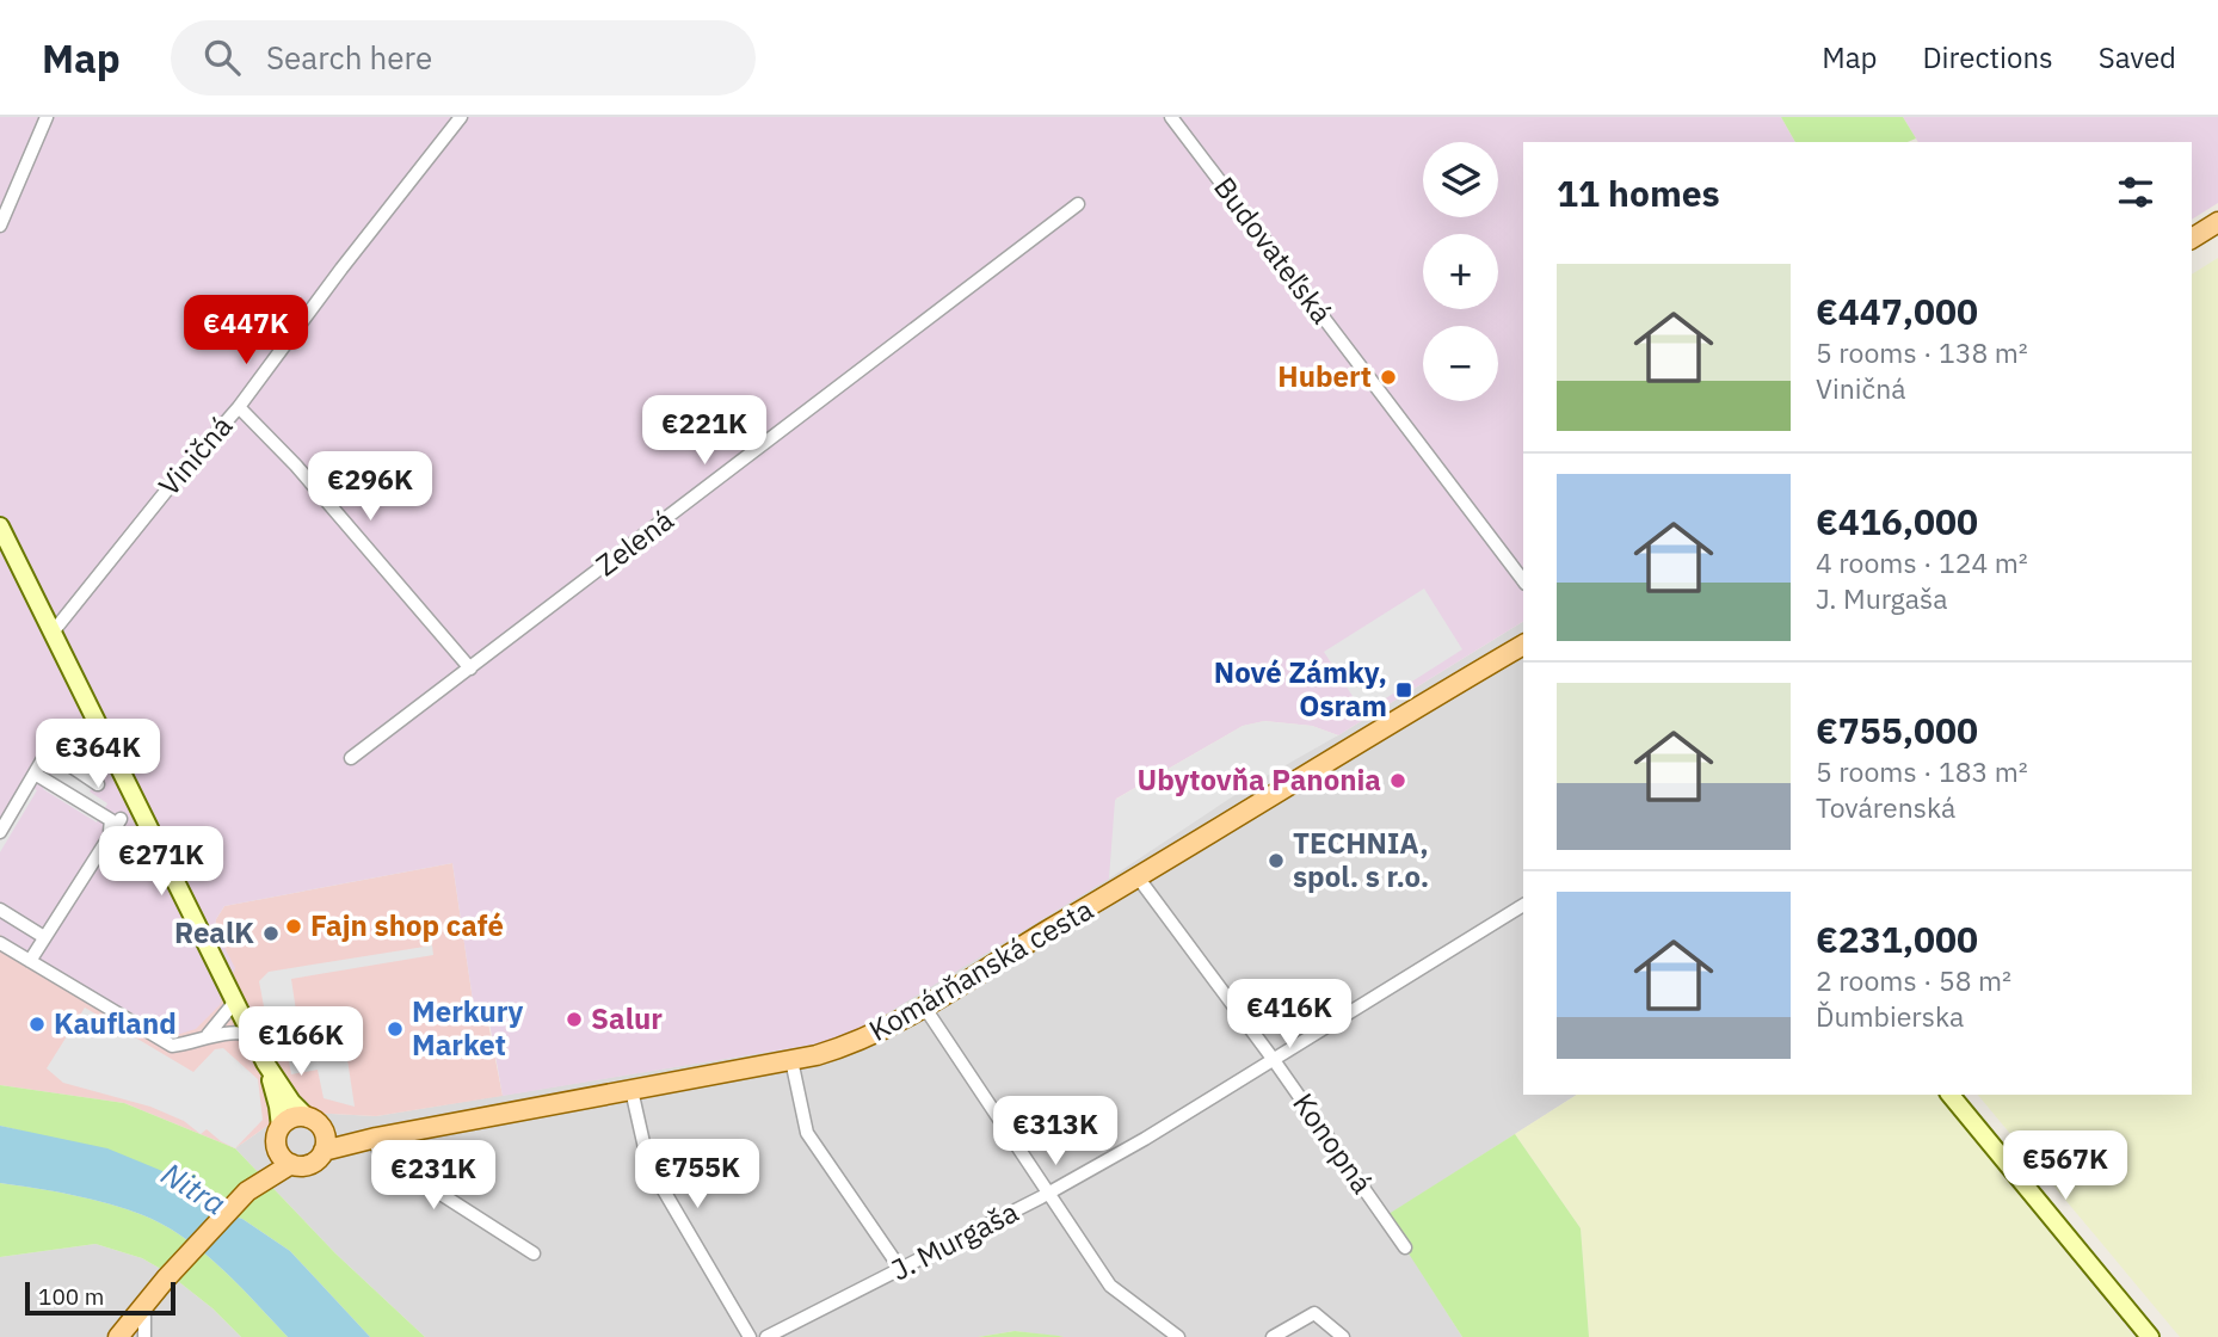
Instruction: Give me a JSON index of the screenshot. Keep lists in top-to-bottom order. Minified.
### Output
{"streets":{"main road":["Komárňanská cesta"],"street":["Budovateľská","Viničná","Zelená","Konopná","J. Murgaša"]},"crossings":[["Komárňanská cesta","Konopná"],["Konopná","J. Murgaša"]],"water":["Nitra"],"places":{"other":["Hubert","Ubytovňa Panonia","TECHNIA, spol. s r.o.","Fajn shop café","RealK","Salur","Kaufland","Merkury Market"],"transit":["Nové Zámky, Osram"]},"scale_bar":"100 m","page":{"header":"Map","search":"Search here","nav":["Map","Directions","Saved"],"map_buttons":["+","−"],"heading":"11 homes","list":[{"name":"€447,000","note":"5 rooms · 138 m² · Viničná"},{"name":"€416,000","note":"4 rooms · 124 m² · J. Murgaša"},{"name":"€755,000","note":"5 rooms · 183 m² · Továrenská"},{"name":"€231,000","note":"2 rooms · 58 m² · Ďumbierska"}],"price":["€447K","€221K","€296K","€364K","€271K","€416K","€166K","€313K","€567K","€755K","€231K"],"scale":"100 m"}}
